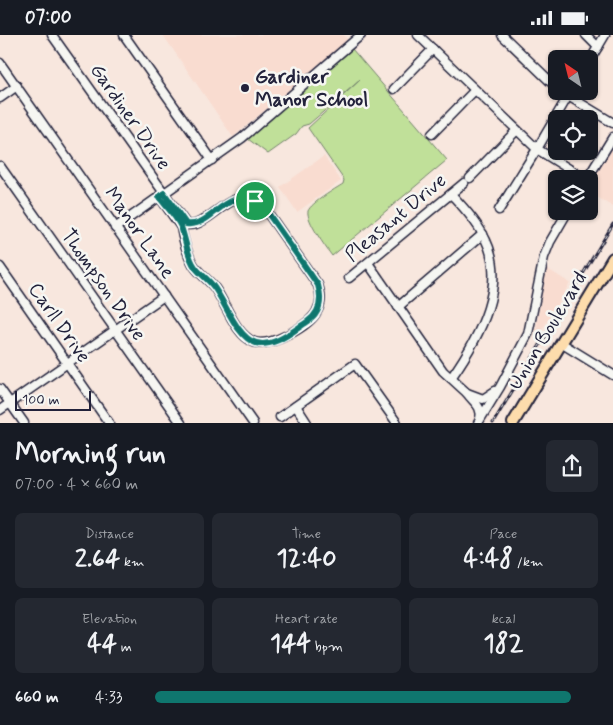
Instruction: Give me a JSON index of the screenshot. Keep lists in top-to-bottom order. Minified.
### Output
{"streets":{"main road":["Union Boulevard"],"street":["Gardiner Drive","Pleasant Drive","Manor Lane","Thompson Drive","Carll Drive"]},"places":["Gardiner Manor School"],"scale_bar":"100 m","north":"top left","page":{"status":"07:00","scale":"100 m","heading":["Morning run","07:00 · 4 × 660 m"],"stats":[["Distance","2.64 km"],["Time","12:40"],["Pace","4:48 /km"],["Elevation","44 m"],["Heart rate","144 bpm"],["kcal","182"]],"list":[{"name":"660 m","note":"4:33"}]}}
